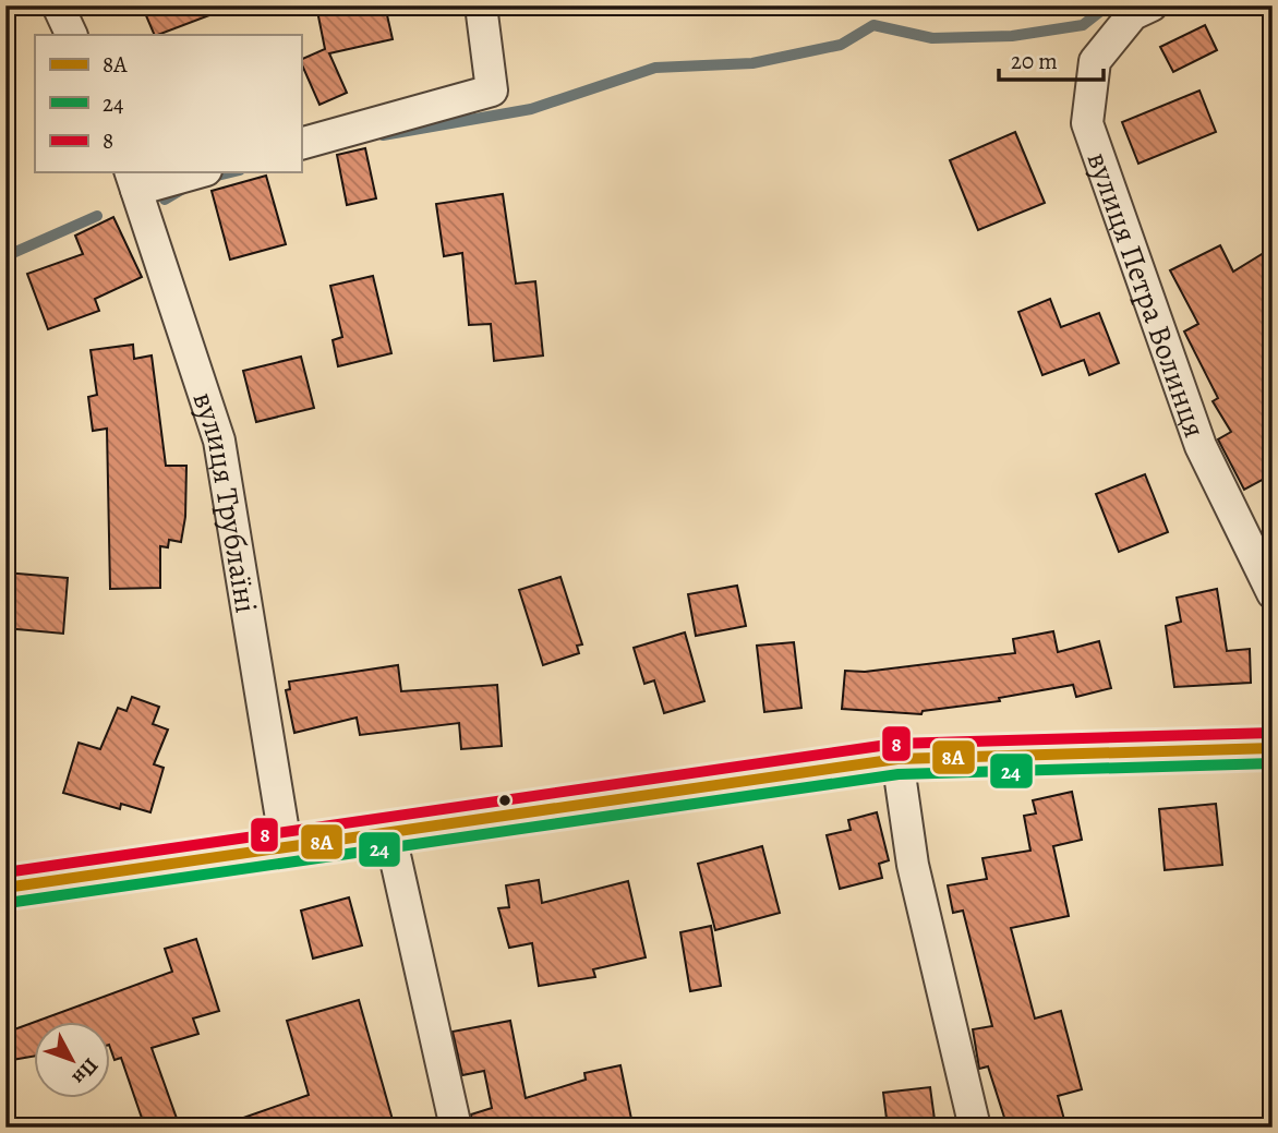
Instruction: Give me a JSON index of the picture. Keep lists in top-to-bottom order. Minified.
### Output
{"streets":{"street":["вулиця Петра Волинця","вулиця Трублаїні"]},"lines":["transit line 8","transit line 8А","transit line 24"],"legend":["8А","24","8"],"scale_bar":"20 m","north":"bottom right"}
